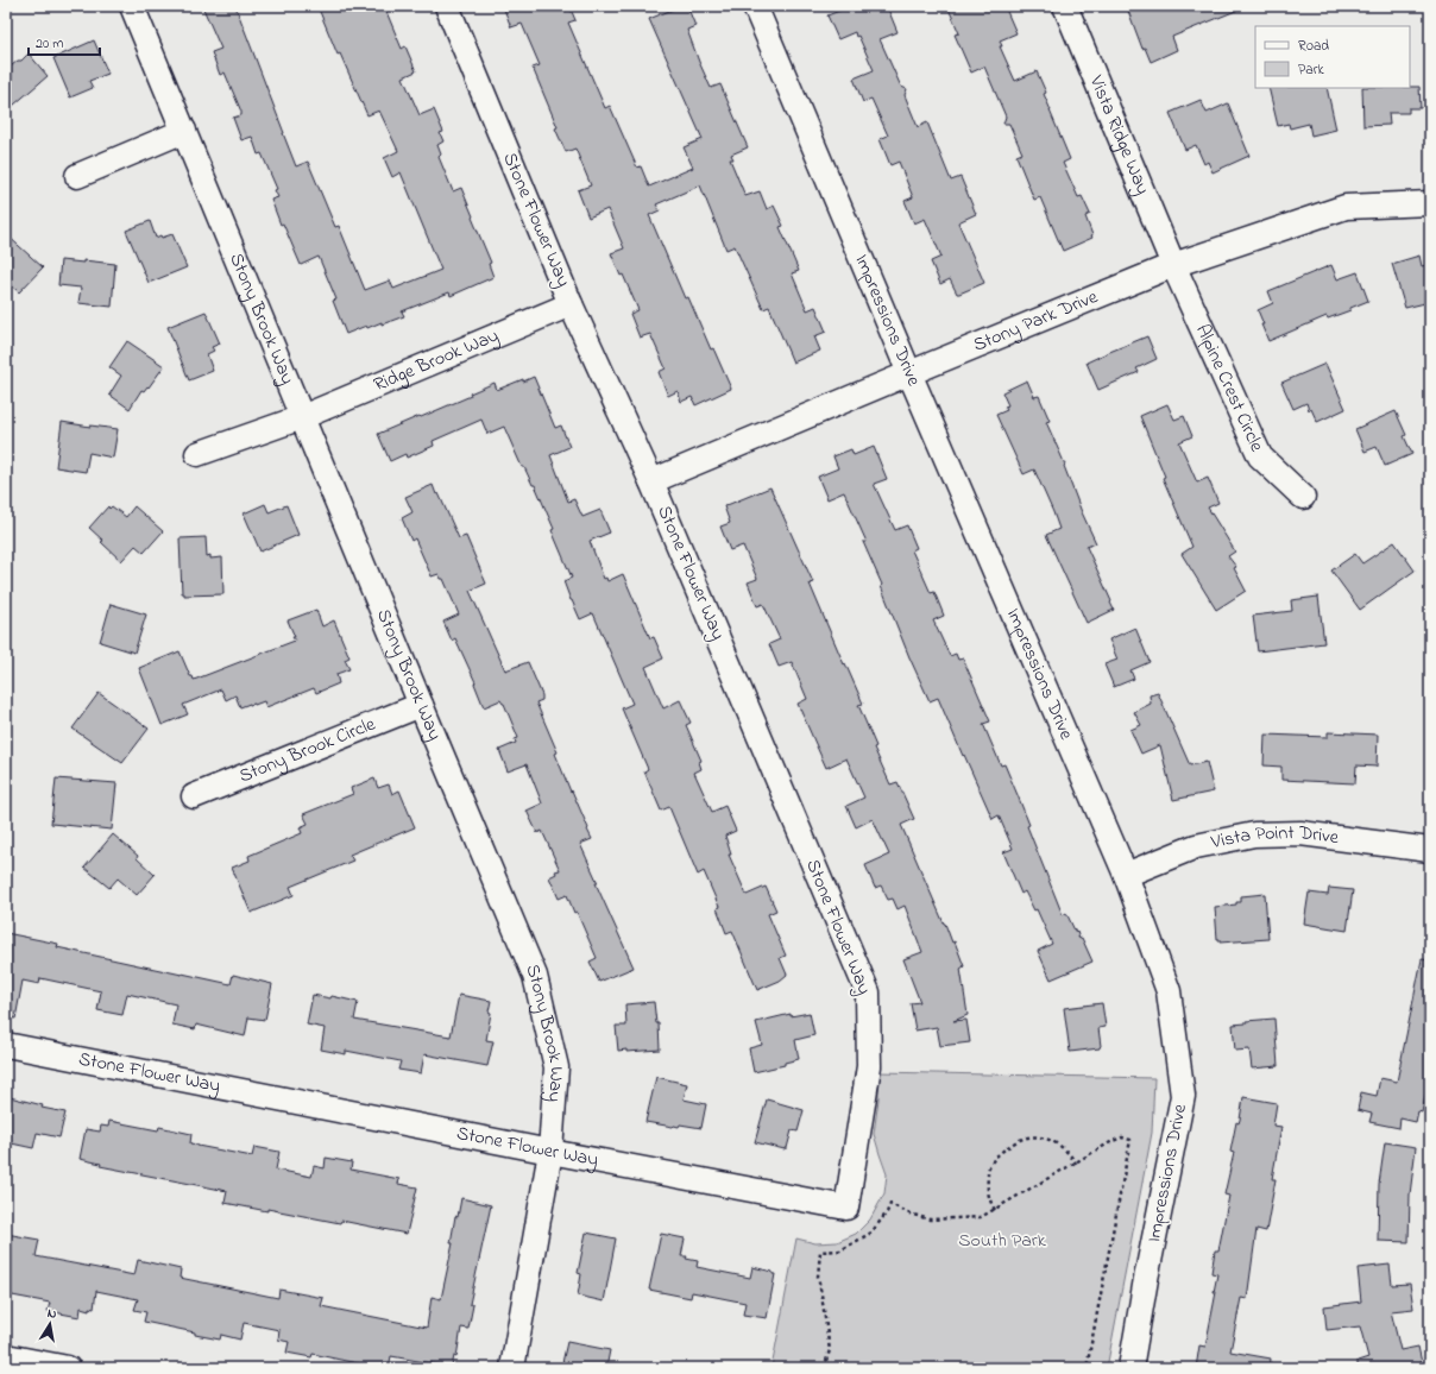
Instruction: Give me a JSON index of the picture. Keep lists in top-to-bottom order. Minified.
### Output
{"streets":{"street":["Vista Ridge Way","Stone Flower Way","Stony Brook Way","Impressions Drive","Stony Park Drive","Ridge Brook Way","Alpine Crest Circle","Stony Brook Circle","Vista Point Drive"]},"crossings":[["Vista Ridge Way","Stony Park Drive"],["Vista Ridge Way","Alpine Crest Circle"],["Stone Flower Way","Stony Brook Way"],["Stone Flower Way","Stony Park Drive"],["Stone Flower Way","Ridge Brook Way"],["Stony Brook Way","Ridge Brook Way"],["Stony Brook Way","Stony Brook Circle"],["Impressions Drive","Stony Park Drive"],["Impressions Drive","Vista Point Drive"],["Stony Park Drive","Alpine Crest Circle"]],"parks":["South Park"],"legend":["Road","Park"],"scale_bar":"20 m","north":"top"}
